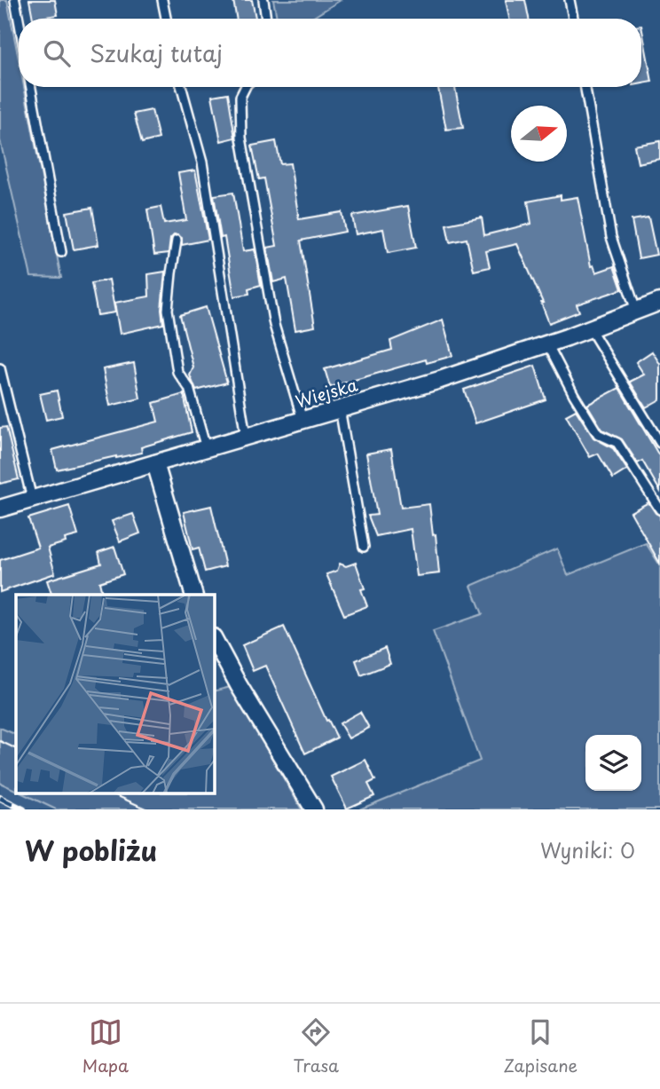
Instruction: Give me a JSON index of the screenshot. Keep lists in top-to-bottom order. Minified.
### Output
{"streets":{"street":["Wiejska"]},"north":"right","page":{"search":"Szukaj tutaj","heading":["W pobliżu","Wyniki: 0"],"nav":["Mapa","Trasa","Zapisane"]}}
